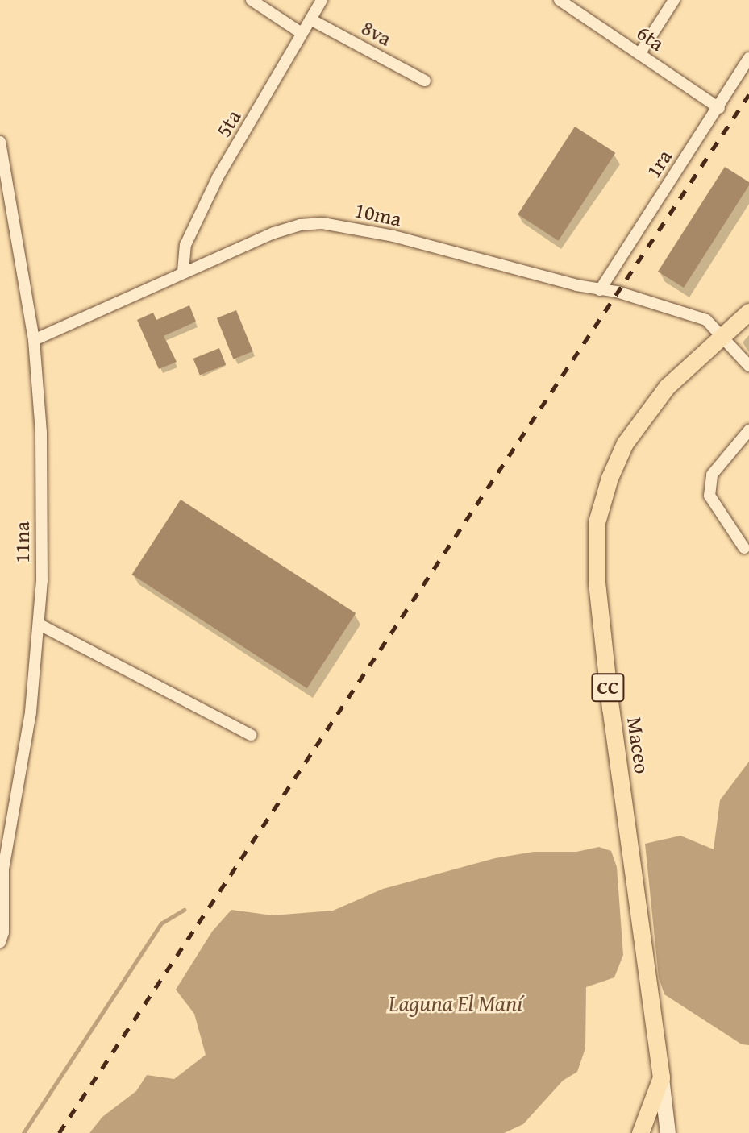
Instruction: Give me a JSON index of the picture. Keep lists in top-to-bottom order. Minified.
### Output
{"streets":{"main road":["CC","Maceo"],"street":["8va","6ta","5ta","1ra","10ma","11na"]},"crossings":[["8va","5ta"],["6ta","1ra"],["5ta","10ma"],["1ra","10ma"],["10ma","11na"],["10ma","Maceo"],["CC","Maceo"]],"water":["Laguna El Maní"]}
